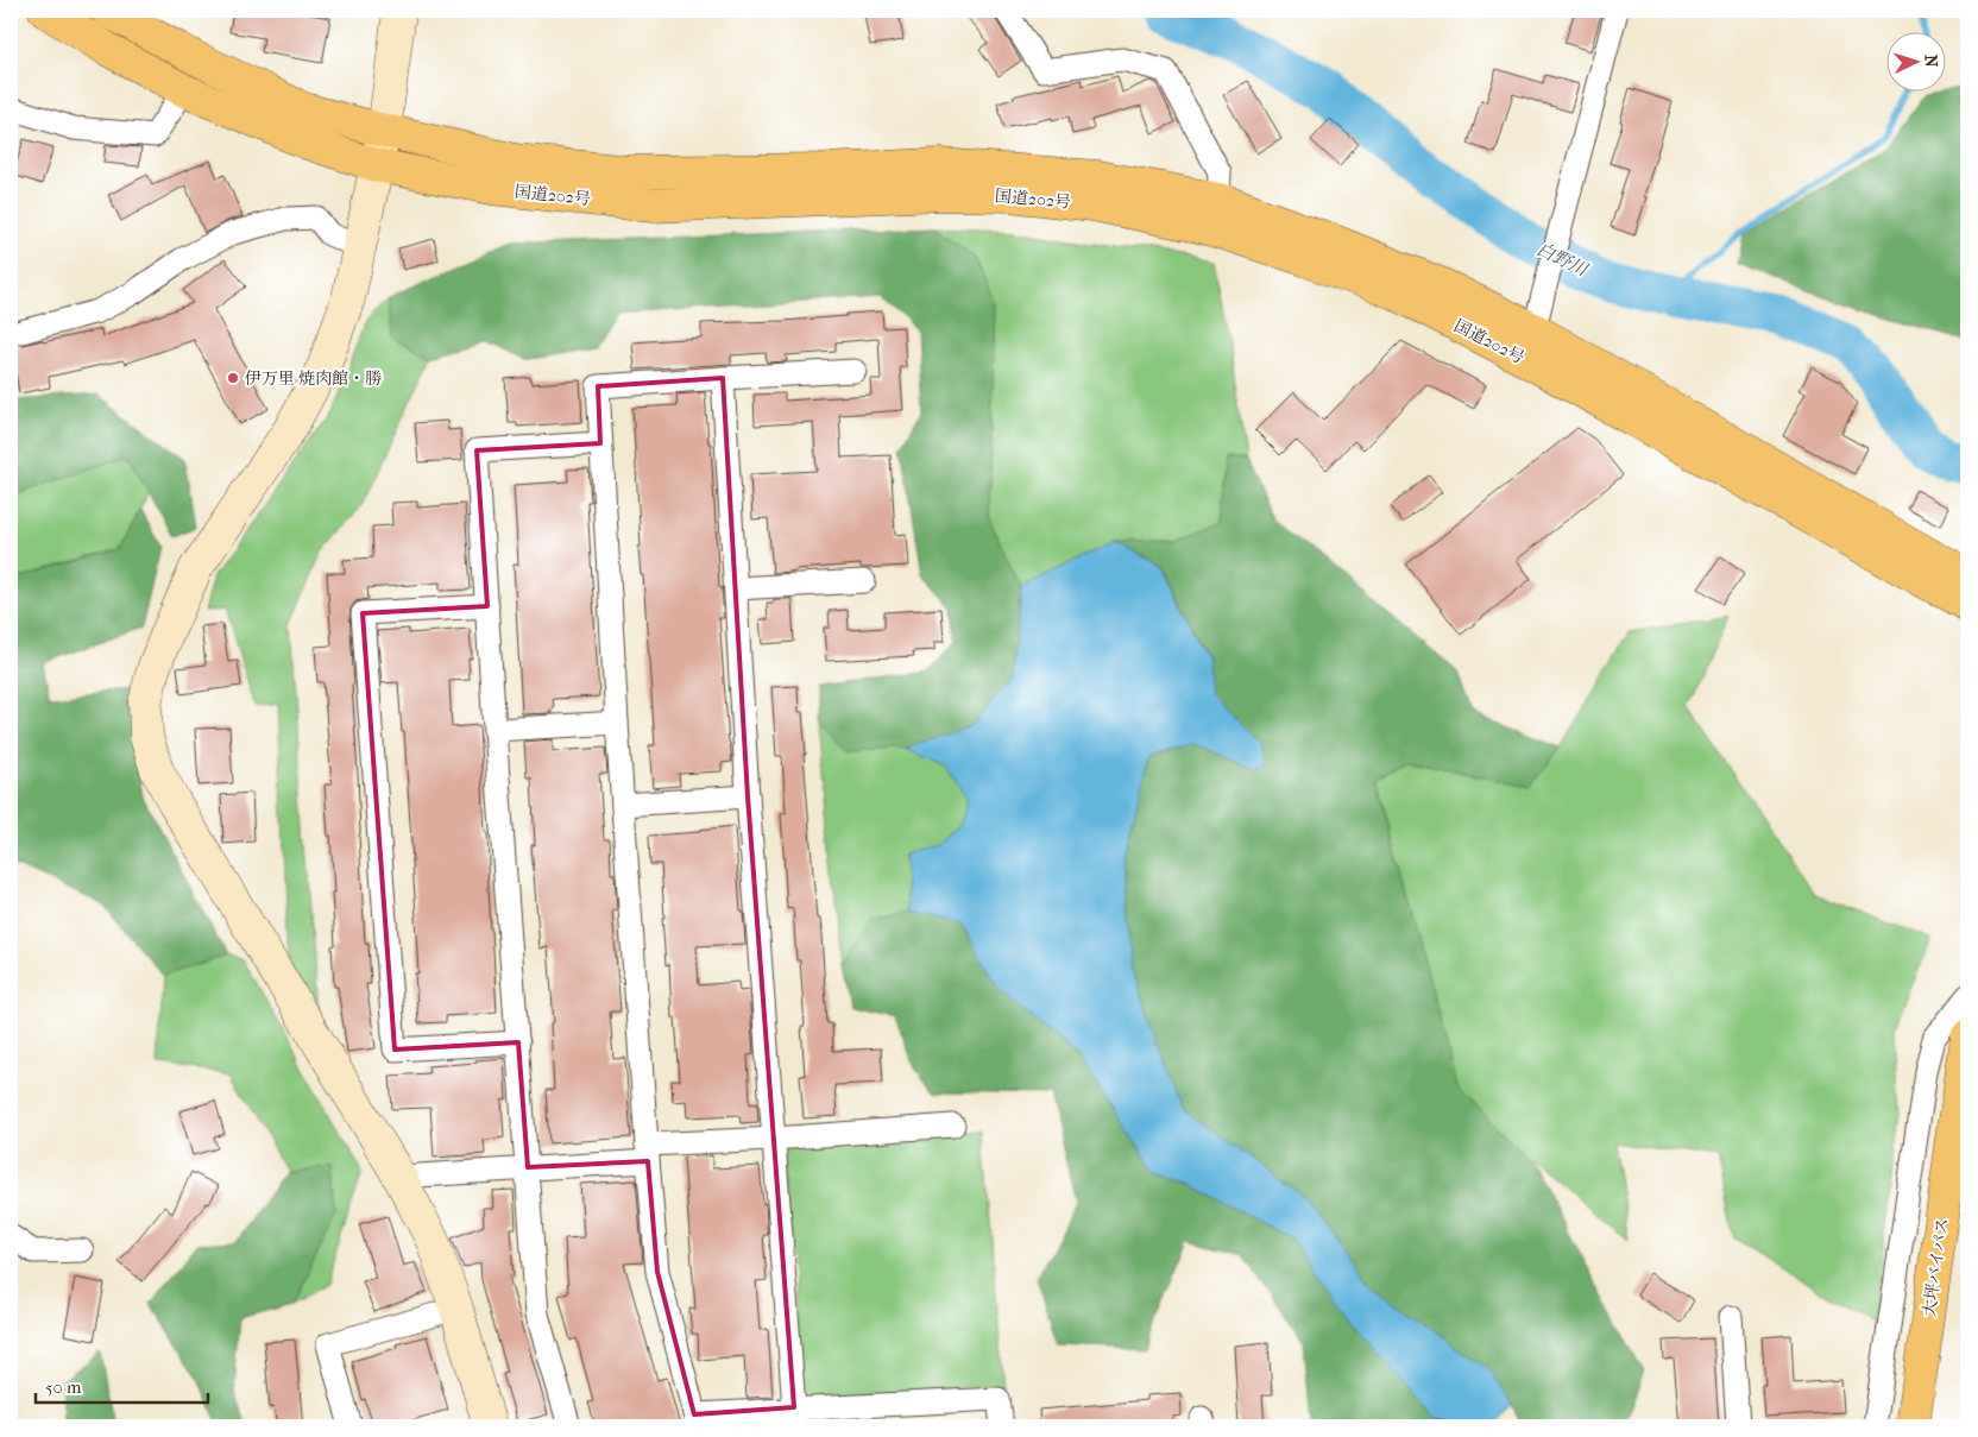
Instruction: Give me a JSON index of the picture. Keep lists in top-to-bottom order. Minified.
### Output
{"streets":{"highway":["国道202号","大坪バイパス"]},"water":["白野川"],"places":["伊万里 焼肉館・勝"],"scale_bar":"50 m","north":"right"}
